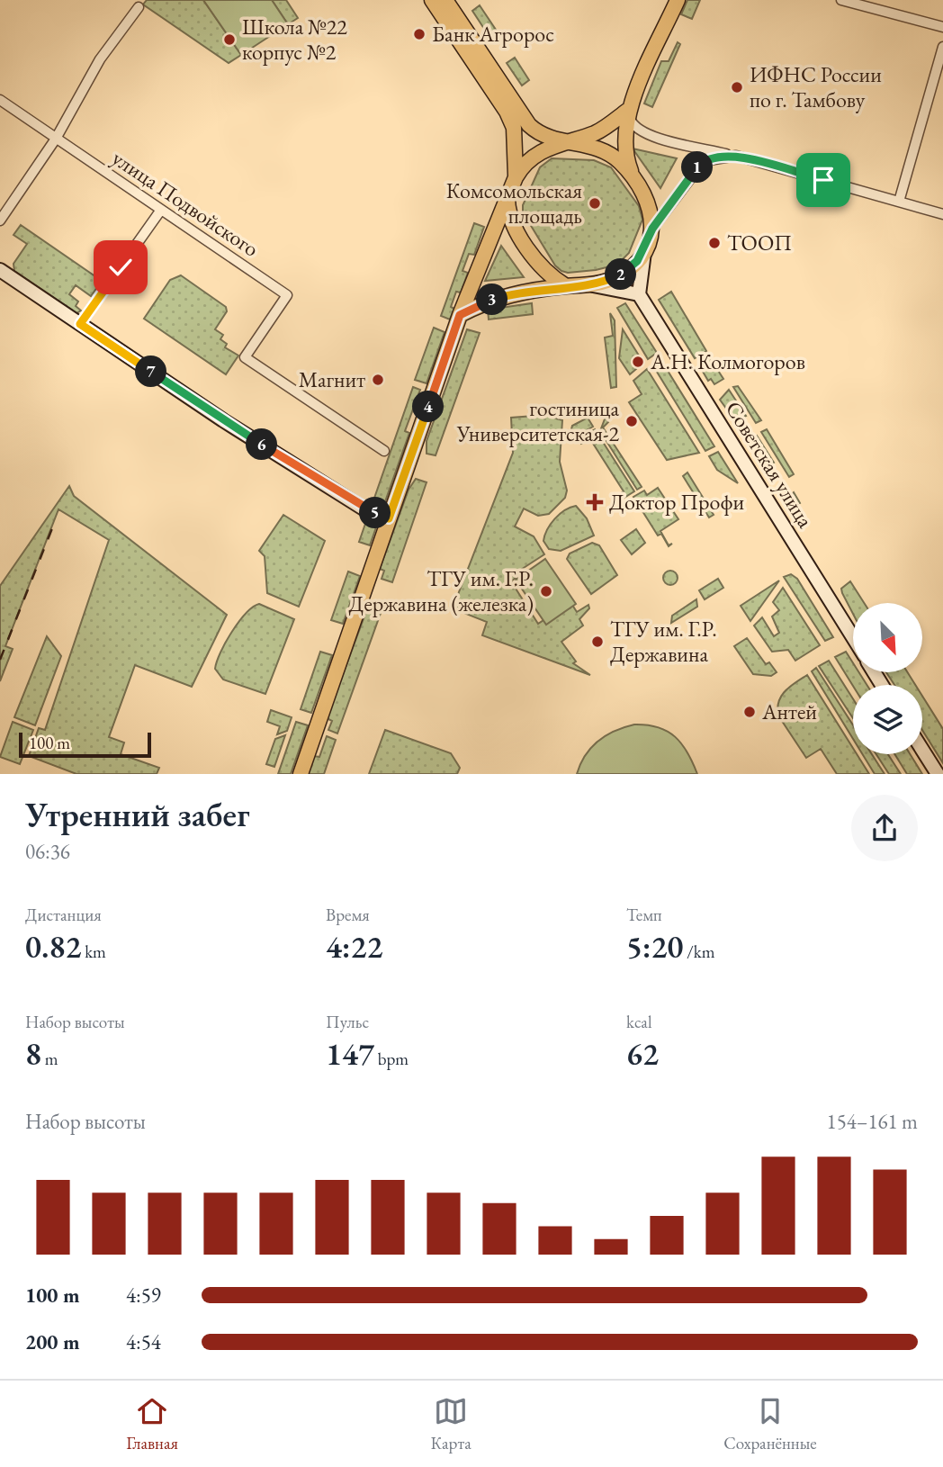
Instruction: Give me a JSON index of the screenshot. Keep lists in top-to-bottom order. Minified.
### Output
{"streets":{"main road":["Советская улица"],"street":["улица Подвойского"]},"places":{"other":["Банк Агророс","Школа №22 корпус №2","ИФНС России по г. Тамбову","Комсомольская площадь","ТООП","А.Н. Колмогоров","Магнит","гостиница Университетская-2","ТГУ им. Г.Р. Державина (железка)","ТГУ им. Г.Р. Державина","Антей"],"health":["Доктор Профи"]},"scale_bar":"100 m","north":"bottom right","page":{"pins":["1","2","3","7","4","6","5"],"scale":"100 m","heading":["Утренний забег","06:36"],"stats":[["Дистанция","0.82 km"],["Время","4:22"],["Темп","5:20 /km"],["Набор высоты","8 m"],["Пульс","147 bpm"],["kcal","62"]],"chart":["Набор высоты","154–161 m"],"list":[{"name":"100 m","note":"4:59"},{"name":"200 m","note":"4:54"}],"tabs":["Главная","Карта","Сохранённые"]}}
